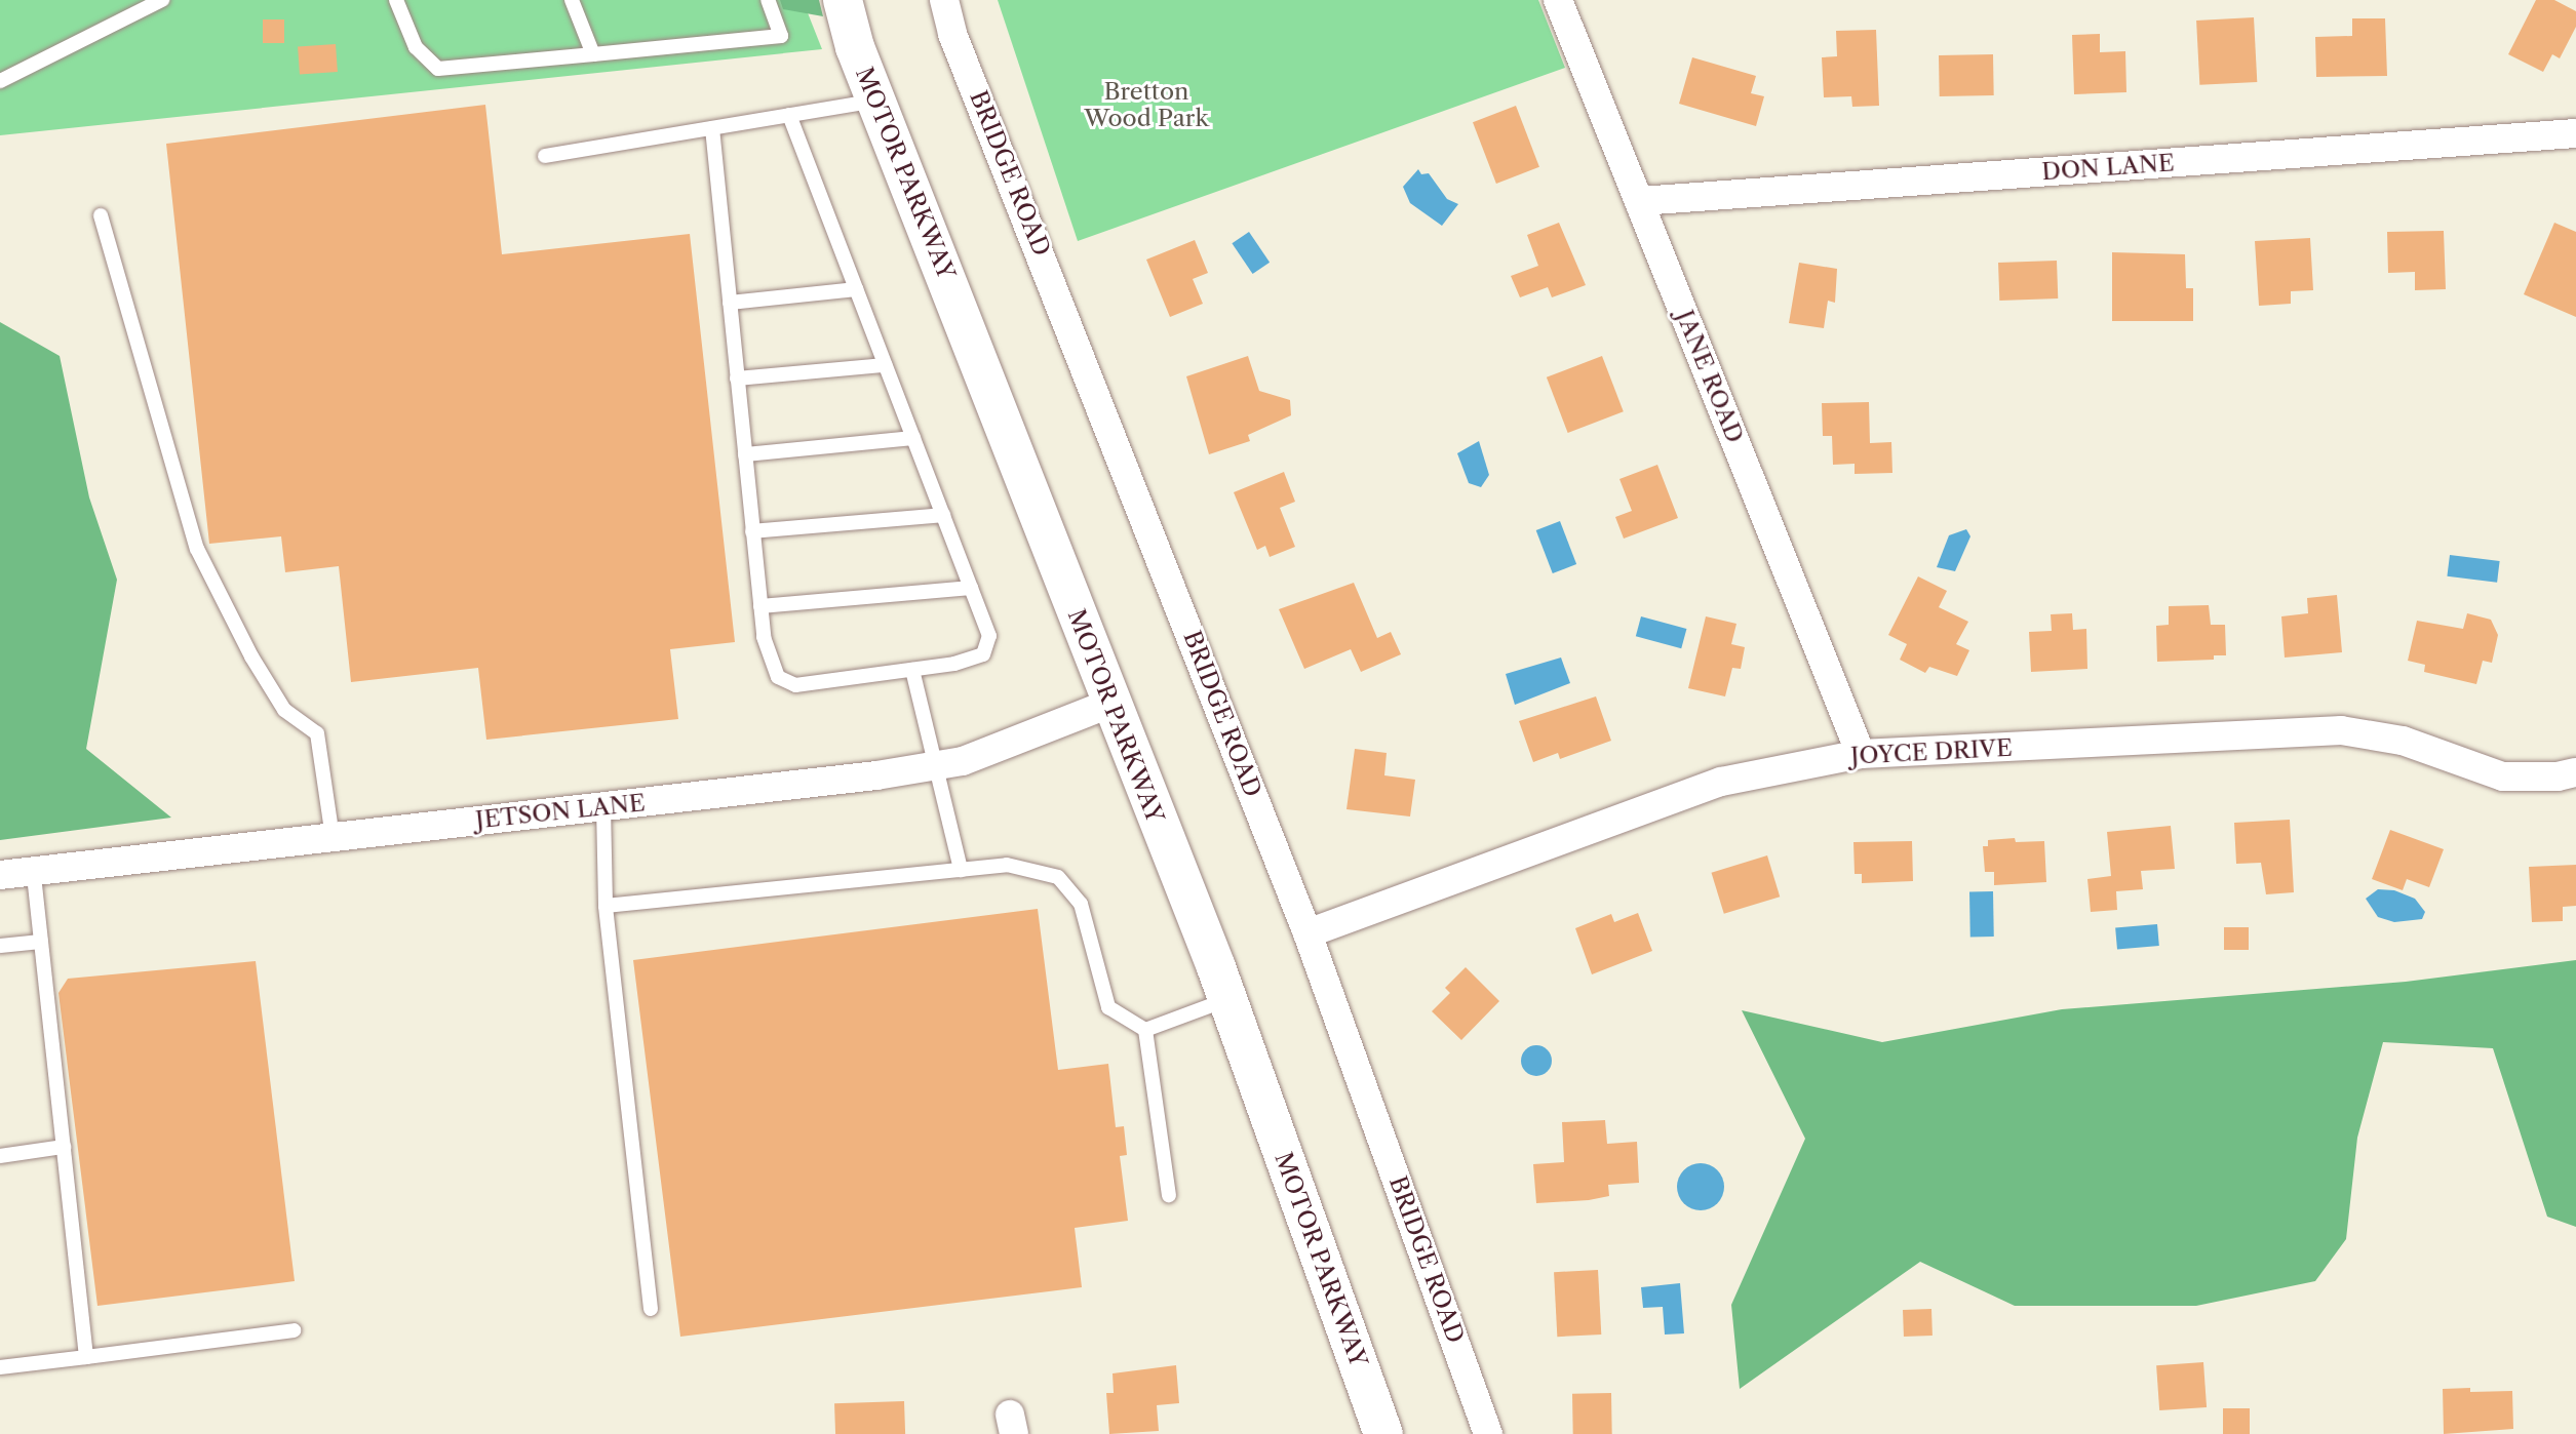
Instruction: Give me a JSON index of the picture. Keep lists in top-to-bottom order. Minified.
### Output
{"streets":{"main road":["MOTOR PARKWAY"],"street":["DON LANE","BRIDGE ROAD","JANE ROAD","JOYCE DRIVE","JETSON LANE"]},"crossings":[["DON LANE","JANE ROAD"],["MOTOR PARKWAY","JETSON LANE"],["BRIDGE ROAD","JOYCE DRIVE"],["JANE ROAD","JOYCE DRIVE"]],"parks":["Bretton Wood Park"]}
